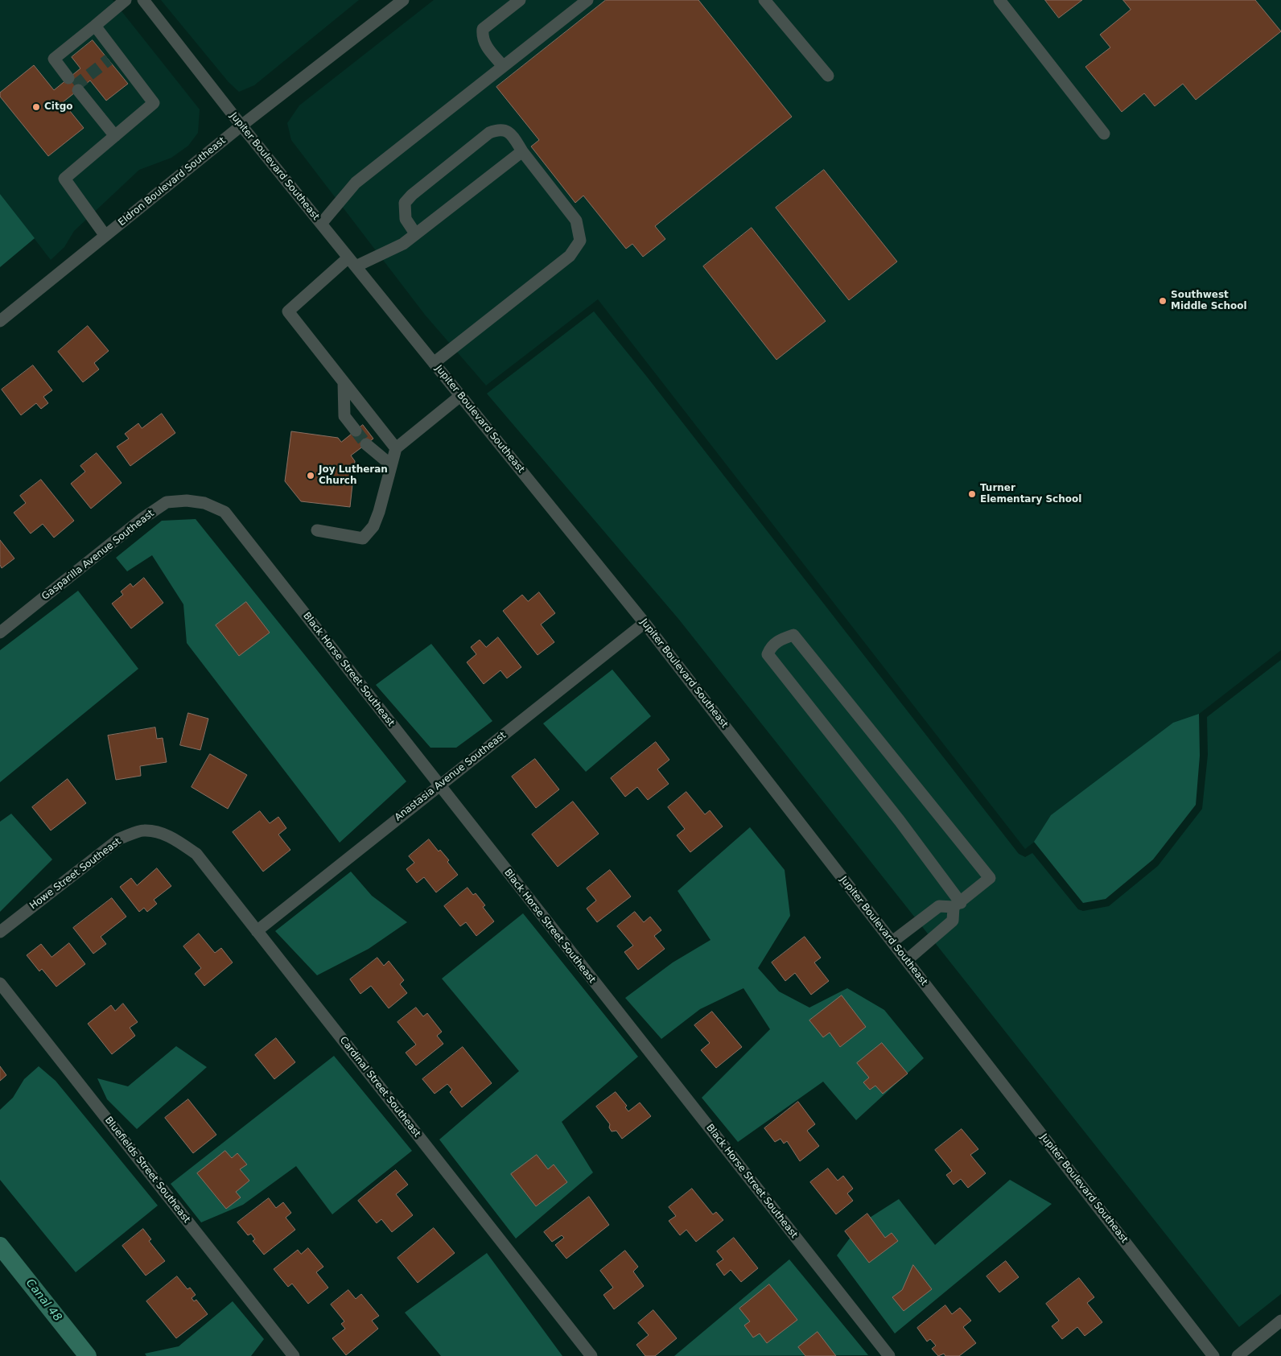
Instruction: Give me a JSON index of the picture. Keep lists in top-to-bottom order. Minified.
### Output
{"streets":{"street":["Jupiter Boulevard Southeast","Eldron Boulevard Southeast","Gasparilla Avenue Southeast","Black Horse Street Southeast","Anastasia Avenue Southeast","Howe Street Southeast","Cardinal Street Southeast","Bluefields Street Southeast"]},"crossings":[["Jupiter Boulevard Southeast","Eldron Boulevard Southeast"],["Jupiter Boulevard Southeast","Anastasia Avenue Southeast"],["Gasparilla Avenue Southeast","Black Horse Street Southeast"],["Black Horse Street Southeast","Anastasia Avenue Southeast"],["Anastasia Avenue Southeast","Cardinal Street Southeast"],["Howe Street Southeast","Cardinal Street Southeast"]],"water":["Canal 48"],"places":["Citgo","Southwest Middle School","Joy Lutheran Church","Turner Elementary School"]}
